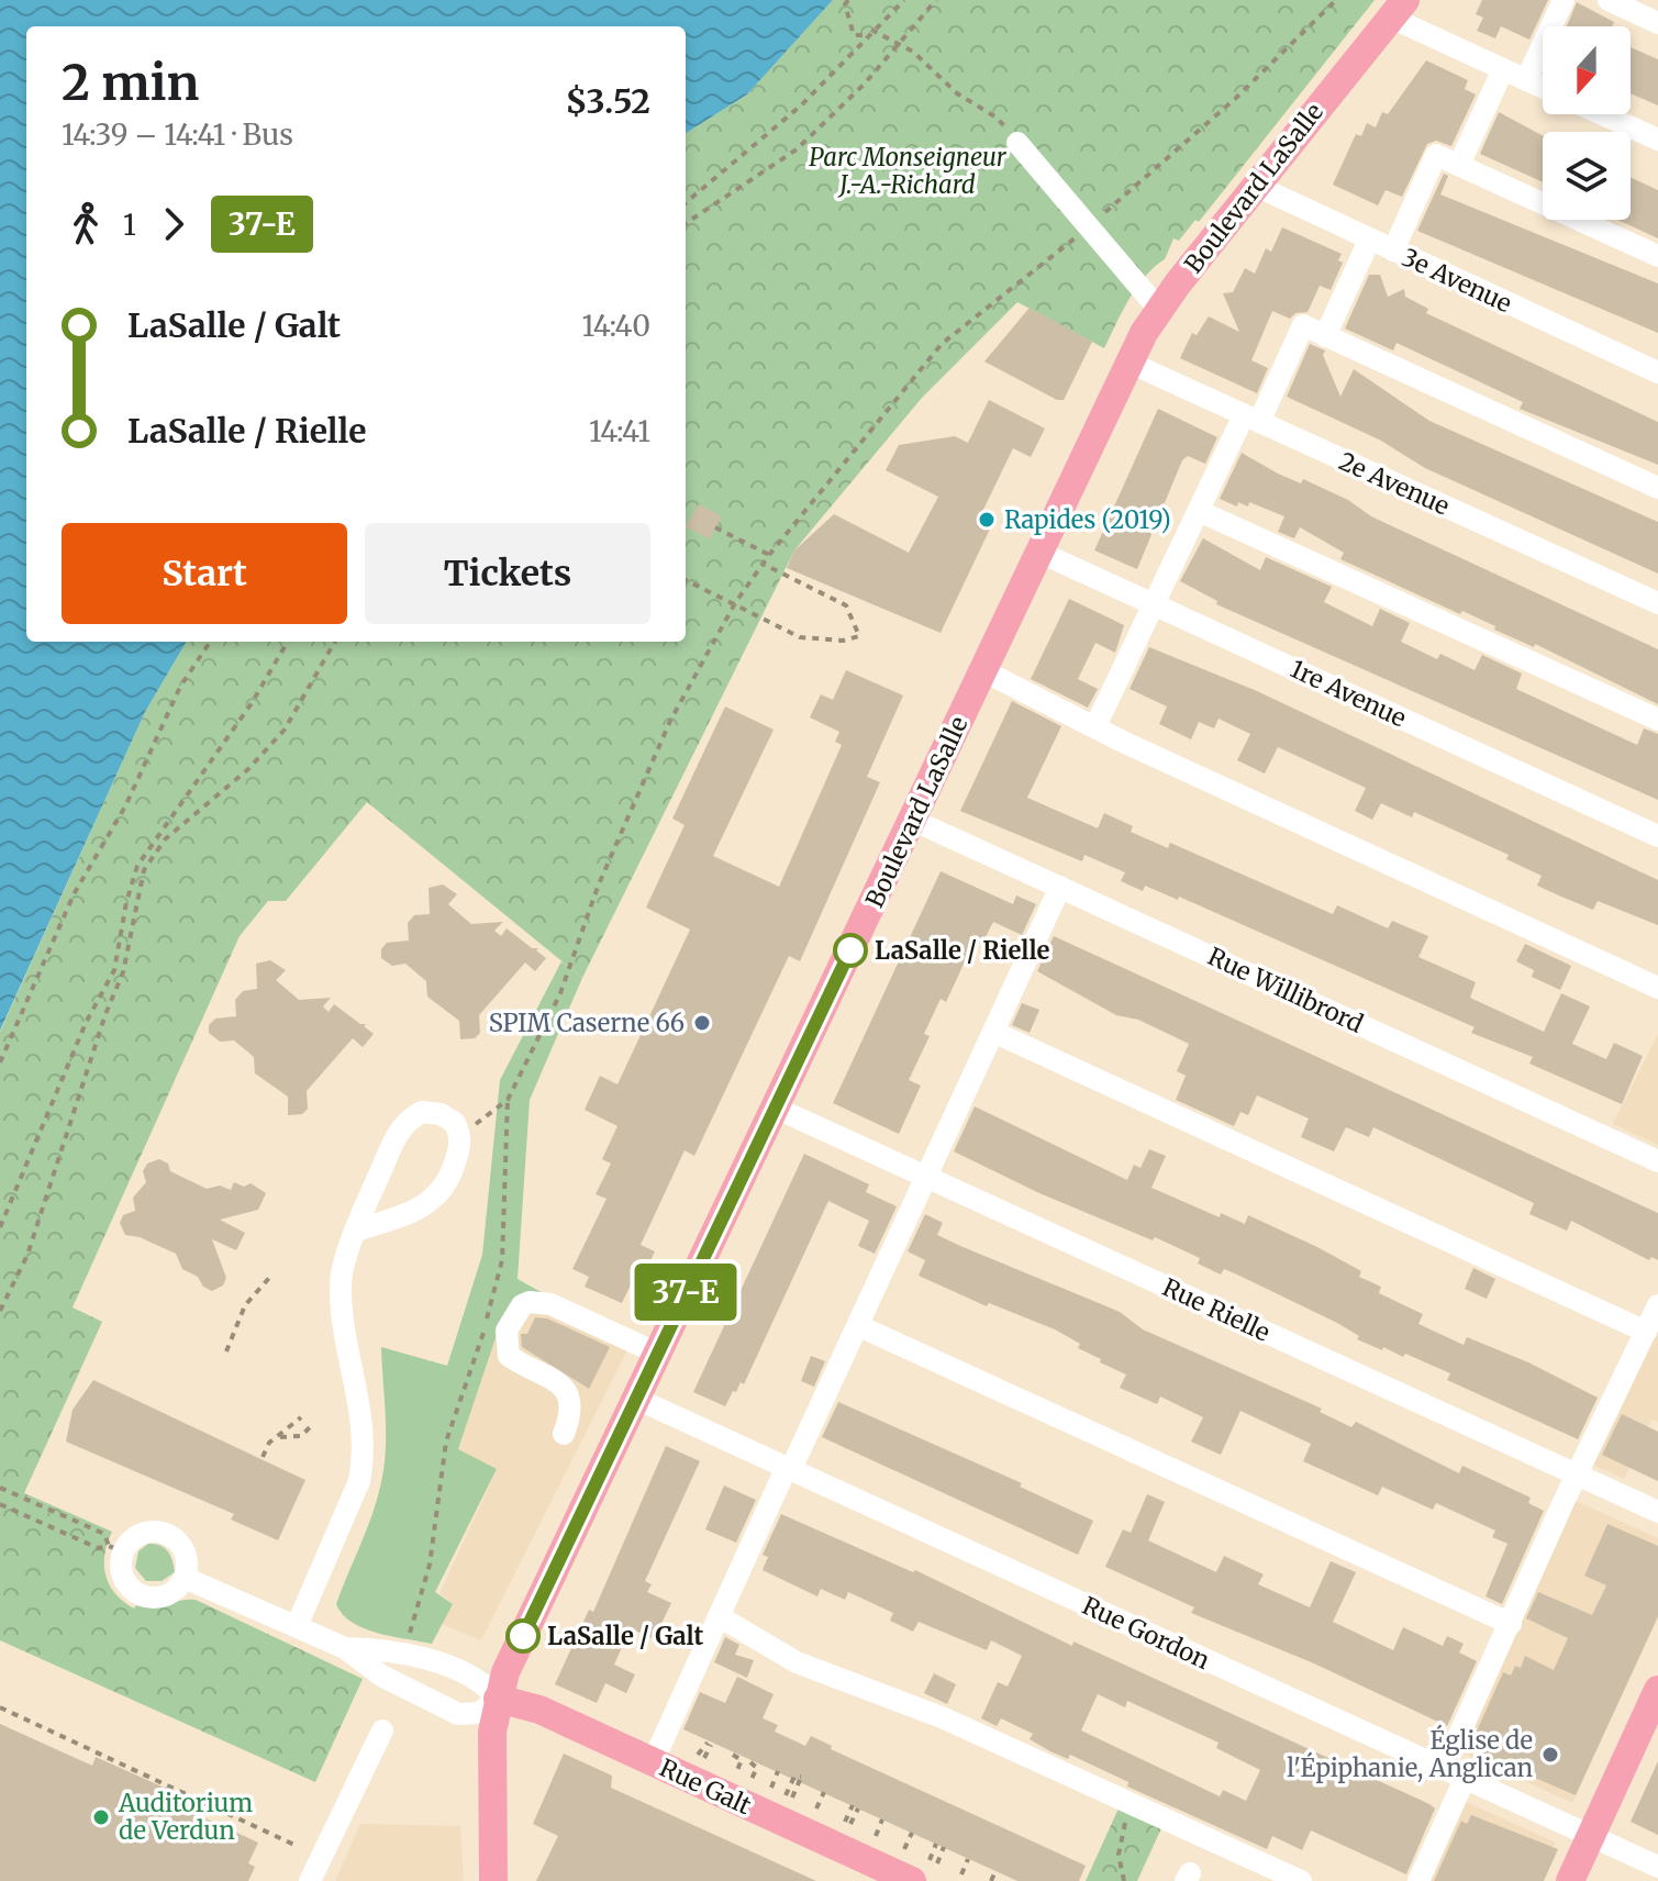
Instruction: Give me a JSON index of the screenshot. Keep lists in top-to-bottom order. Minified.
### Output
{"streets":{"main road":["Boulevard LaSalle","Rue Galt"],"street":["3e Avenue","2e Avenue","1re Avenue","Rue Willibrord","Rue Rielle","Rue Gordon"]},"crossings":[["Boulevard LaSalle","3e Avenue"],["Boulevard LaSalle","2e Avenue"],["Boulevard LaSalle","1re Avenue"],["Boulevard LaSalle","Rue Willibrord"],["Boulevard LaSalle","Rue Rielle"],["Boulevard LaSalle","Rue Gordon"],["Boulevard LaSalle","Rue Galt"]],"parks":["Parc Monseigneur J.-A.-Richard"],"places":["Rapides (2019)","LaSalle / Rielle","SPIM Caserne 66","LaSalle / Galt","Église de l'Épiphanie, Anglican","Auditorium de Verdun"],"lines":["bus line 37-E"],"north":"bottom","page":{"on_map":"37-E","heading":["2 min","14:39 – 14:41 · Bus","$3.52"],"legs":["1","37-E"],"list":[{"name":"LaSalle / Galt","value":"14:40"},{"name":"LaSalle / Rielle","value":"14:41"}],"buttons":["Start","Tickets"]}}
